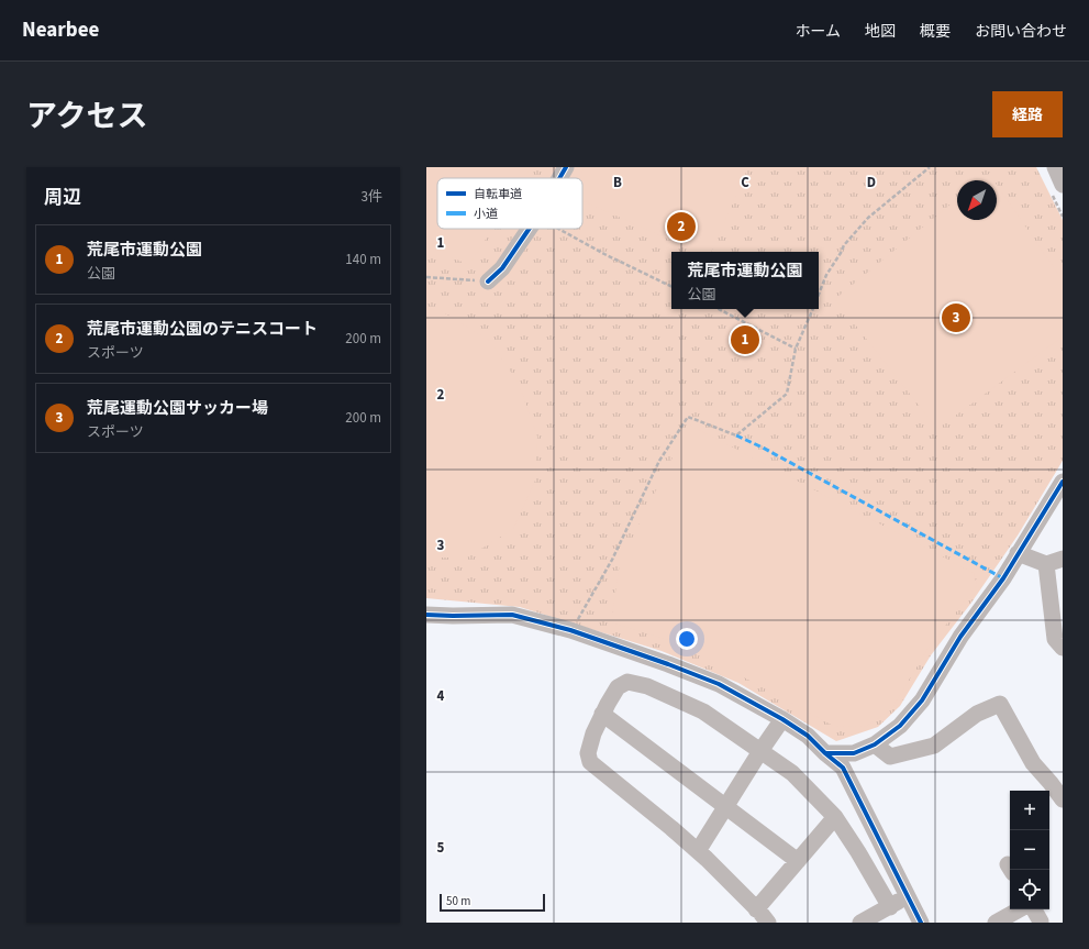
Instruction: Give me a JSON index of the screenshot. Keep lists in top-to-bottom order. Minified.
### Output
{"legend":["自転車道","小道"],"scale_bar":"50 m","north":"bottom left","page":{"header":"Nearbee","nav":["ホーム","地図","概要","お問い合わせ"],"title":"アクセス","buttons":"経路","heading":["周辺","3件"],"pins":["2","3","1"],"list":[{"mark":"1","name":"荒尾市運動公園","note":"公園","value":"140 m"},{"mark":"2","name":"荒尾市運動公園のテニスコート","note":"スポーツ","value":"200 m"},{"mark":"3","name":"荒尾運動公園サッカー場","note":"スポーツ","value":"200 m"}],"popup":["荒尾市運動公園","公園"],"map_buttons":["+","−"],"scale":"50 m"},"grid":{"columns":["B","C","D"],"rows":["1","2","3","4","5"]}}
